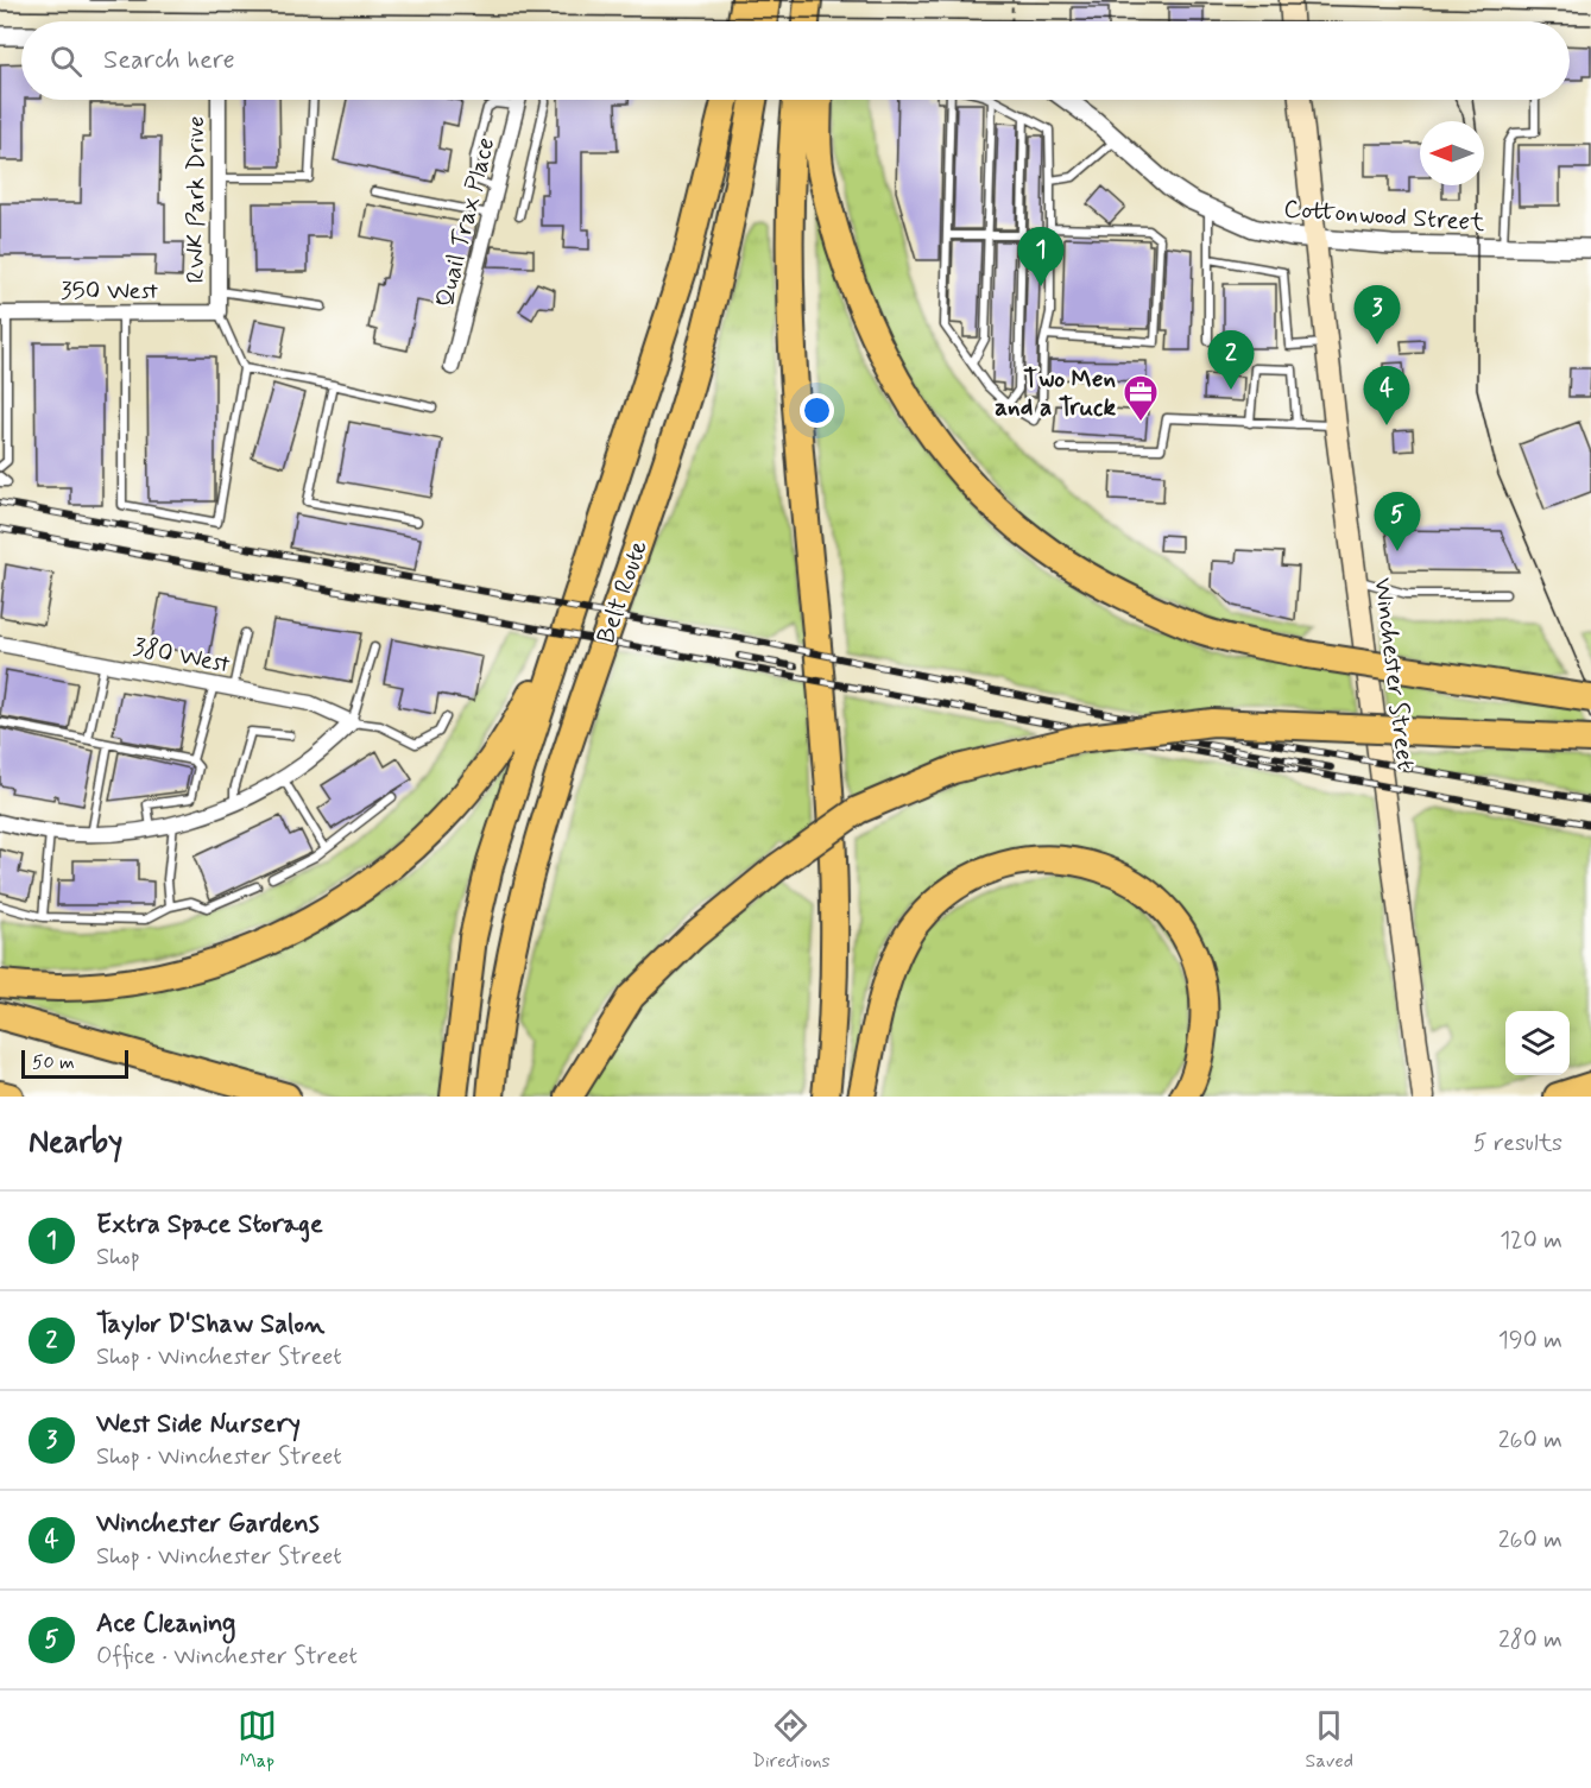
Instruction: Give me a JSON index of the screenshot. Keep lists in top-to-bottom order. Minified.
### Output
{"streets":{"highway":["Belt Route"],"main road":["Winchester Street"],"street":["RWK Park Drive","Cottonwood Street","Quail Trax Place","350 West","380 West"]},"crossings":[["RWK Park Drive","350 West"],["Cottonwood Street","Winchester Street"]],"places":{"office":["Two Men and a Truck"]},"scale_bar":"50 m","north":"left","page":{"search":"Search here","pins":["1","3","2","4","5"],"scale":"50 m","heading":["Nearby","5 results"],"list":[{"mark":"1","name":"Extra Space Storage","note":"Shop","value":"120 m"},{"mark":"2","name":"Taylor D'Shaw Salon","note":"Shop · Winchester Street","value":"190 m"},{"mark":"3","name":"West Side Nursery","note":"Shop · Winchester Street","value":"260 m"},{"mark":"4","name":"Winchester Gardens","note":"Shop · Winchester Street","value":"260 m"},{"mark":"5","name":"Ace Cleaning","note":"Office · Winchester Street","value":"280 m"}],"nav":["Map","Directions","Saved"]}}
